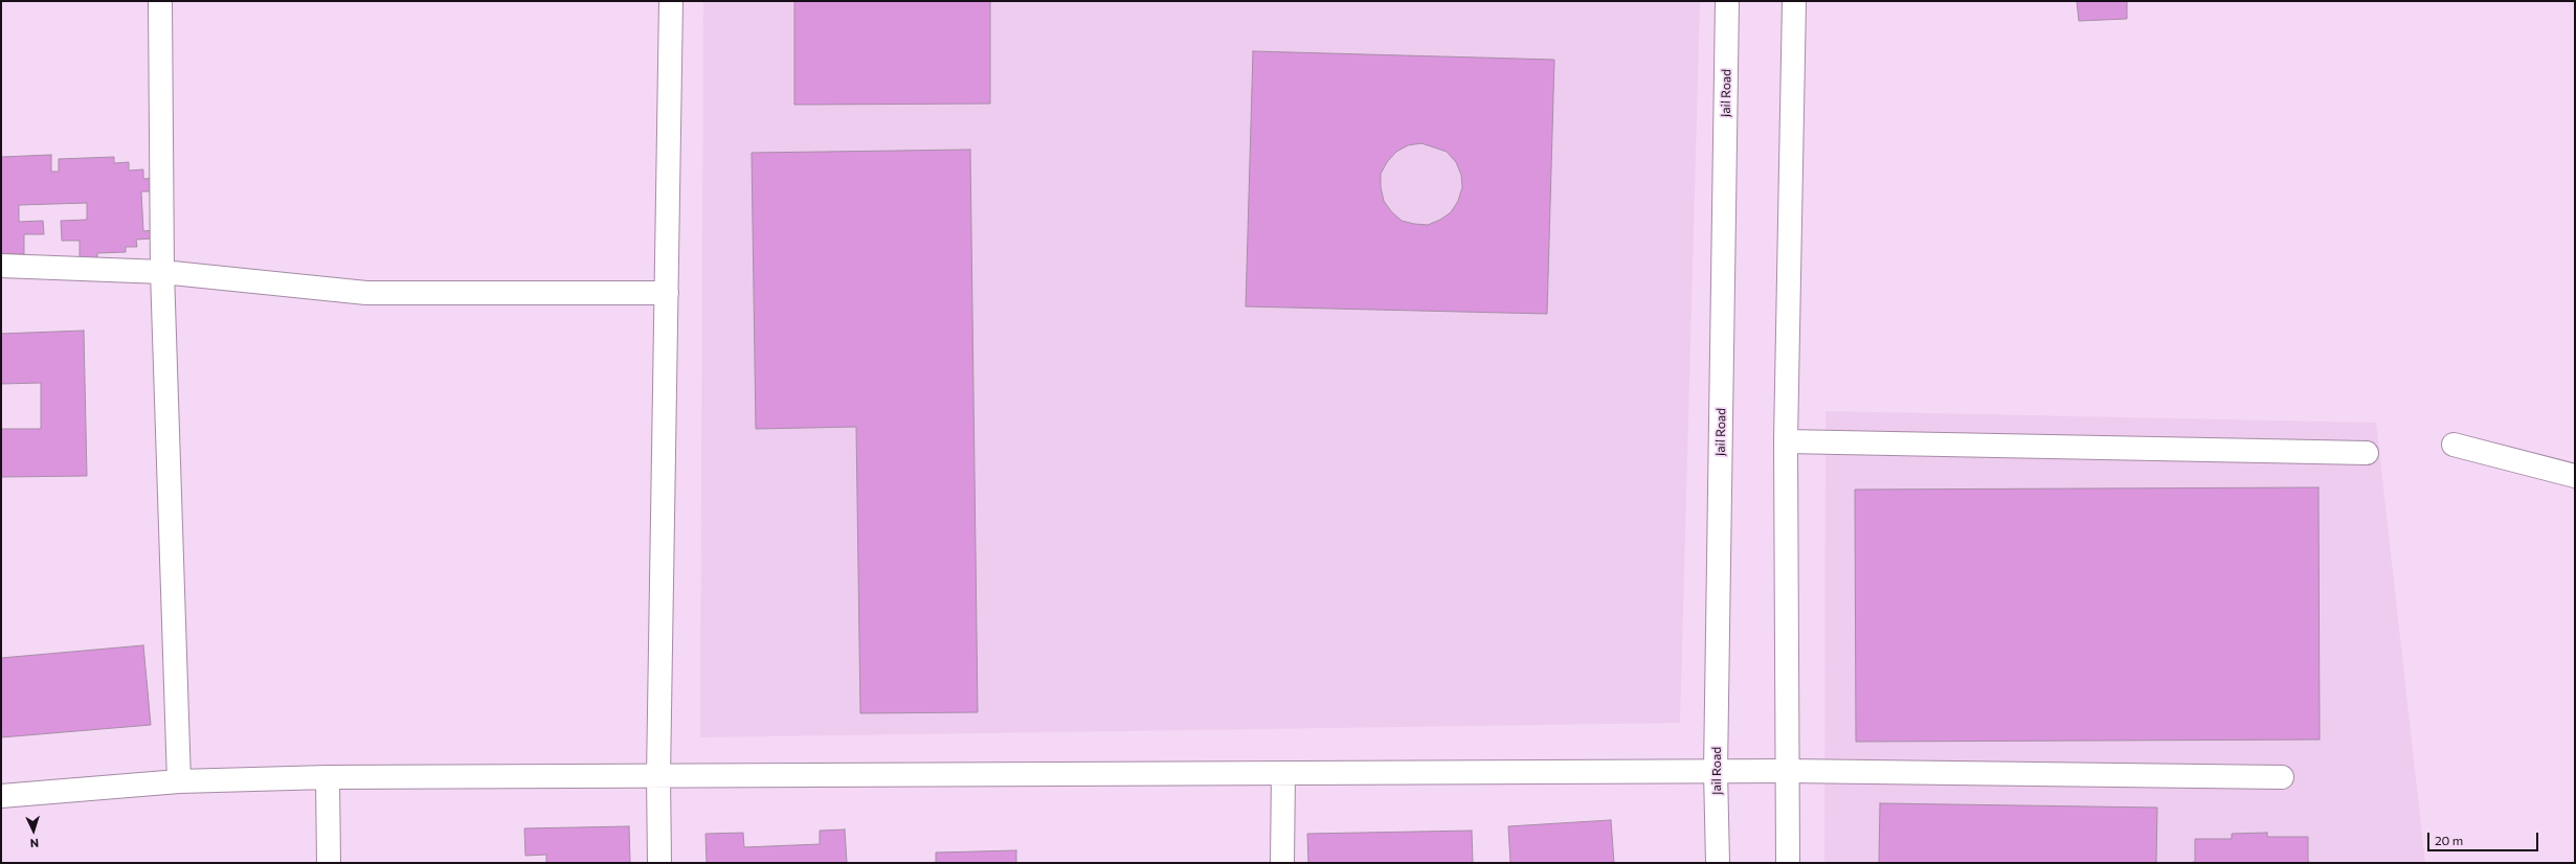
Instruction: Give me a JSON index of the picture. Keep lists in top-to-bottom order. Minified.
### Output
{"streets":{"street":["Jail Road"]},"scale_bar":"20 m","north":"bottom"}
